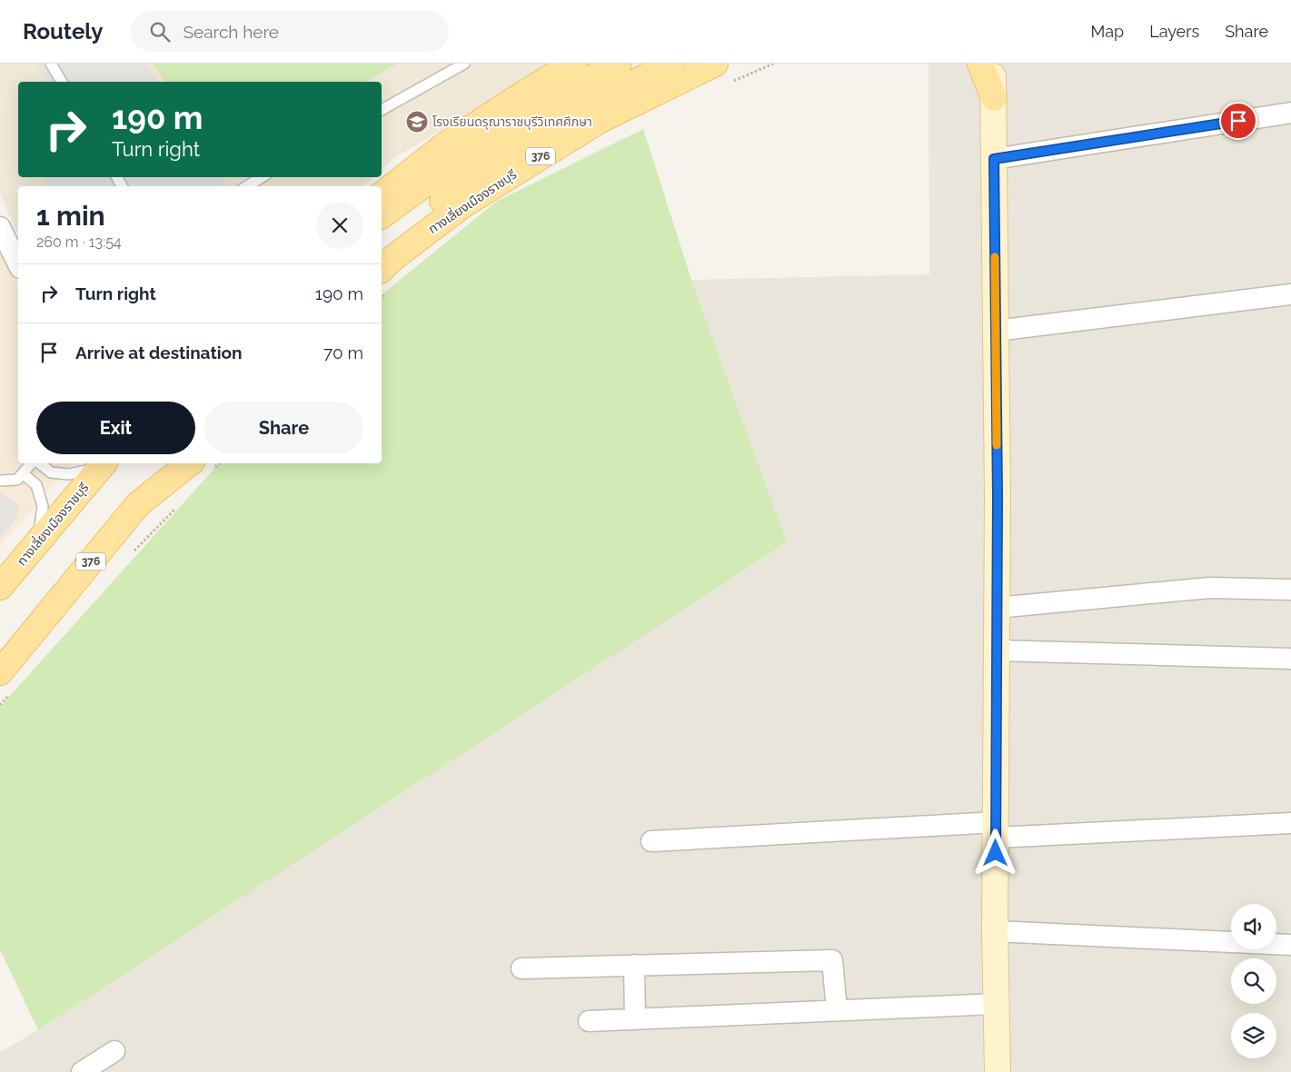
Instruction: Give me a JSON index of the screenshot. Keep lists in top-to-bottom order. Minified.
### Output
{"streets":{"main road":["376","ทางเลี่ยงเมืองราชบุรี"]},"places":{"school or university":["โรงเรียนดรุณาราชบุรีวิเทศศึกษา"]},"page":{"header":"Routely","search":"Search here","nav":["Map","Layers","Share"],"turn":["190 m","Turn right"],"heading":["1 min","260 m · 13:54"],"list":[{"name":"Turn right","value":"190 m"},{"name":"Arrive at destination","value":"70 m"}],"buttons":["Exit","Share"]}}
